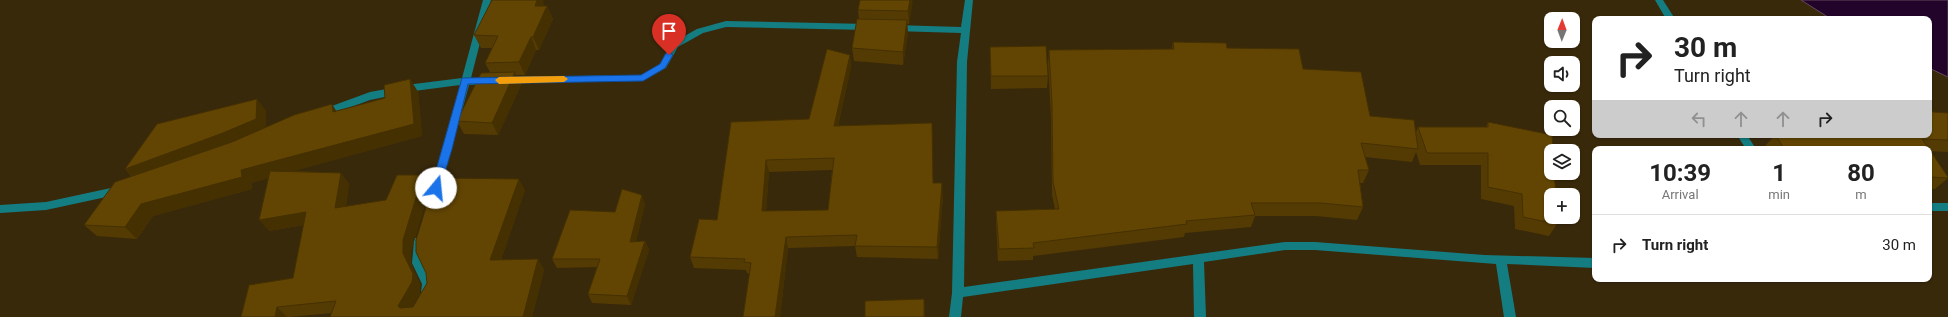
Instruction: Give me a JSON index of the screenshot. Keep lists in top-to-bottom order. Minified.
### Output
{"north":"top","page":{"map_buttons":"+","turn":["30 m","Turn right"],"eta":["10:39","Arrival","1","min","80","m"],"list":[{"name":"Turn right","value":"30 m"}]}}
